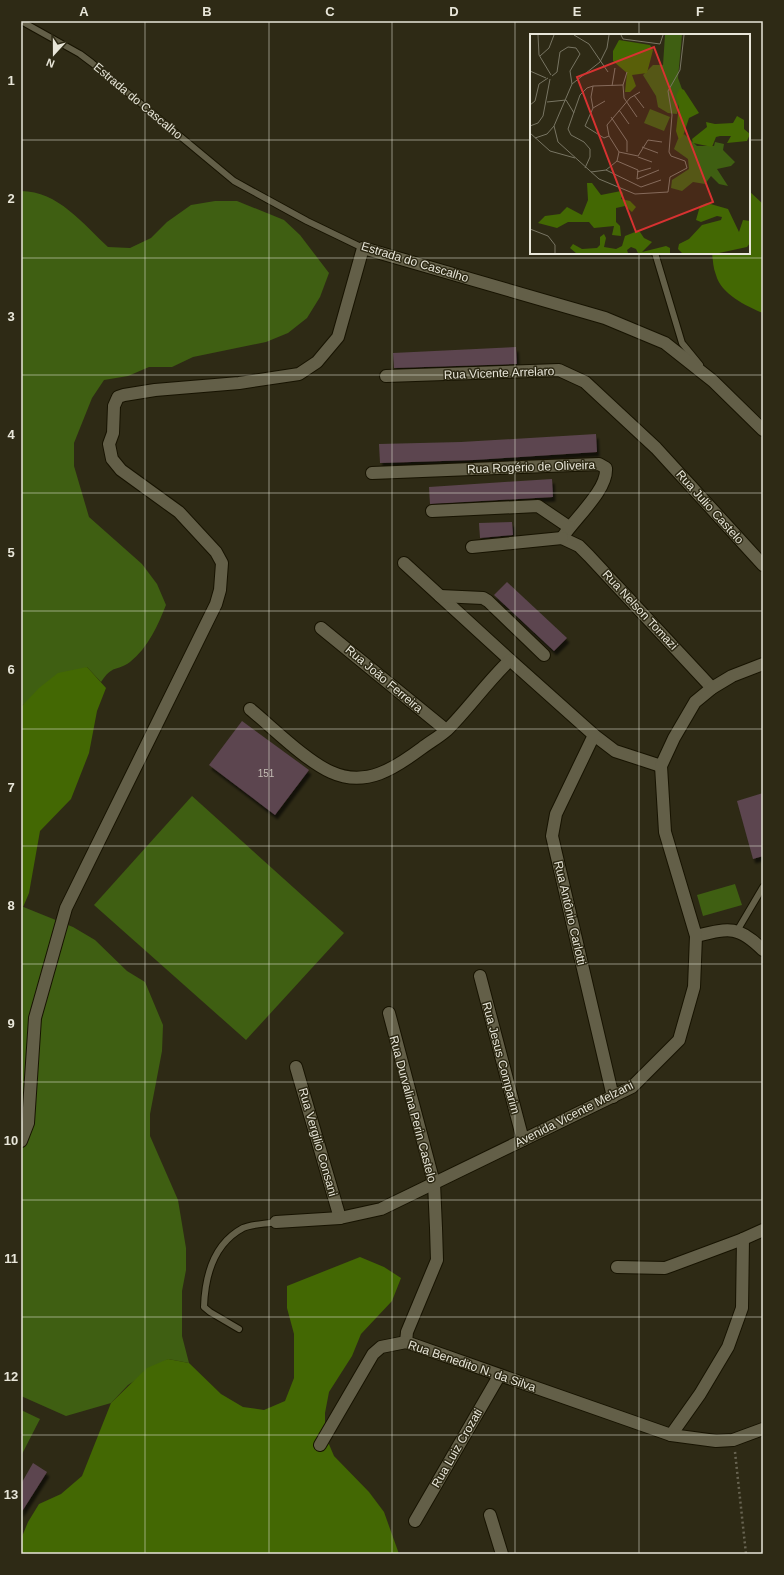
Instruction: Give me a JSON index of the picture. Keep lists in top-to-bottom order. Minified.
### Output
{"streets":{"street":["Estrada do Cascalho","Rua Vicente Arrelaro","Rua Rogério de Oliveira","Rua Julio Castelo","Rua Nelson Tomazi","Rua João Ferreira","Rua Antônio Carlotti","Rua Jesus Comparim","Rua Durvalina Perin Castelo","Avenida Vicente Melzani","Rua Vergilio Consani","Rua Benedito N. da Silva","Rua Luiz Crozati"]},"crossings":[["Rua Vicente Arrelaro","Rua Julio Castelo"],["Rua Rogério de Oliveira","Rua Nelson Tomazi"],["Rua Nelson Tomazi","Avenida Vicente Melzani"],["Rua Antônio Carlotti","Avenida Vicente Melzani"],["Rua Jesus Comparim","Avenida Vicente Melzani"],["Rua Durvalina Perin Castelo","Avenida Vicente Melzani"],["Rua Durvalina Perin Castelo","Rua Benedito N. da Silva"],["Avenida Vicente Melzani","Rua Vergilio Consani"],["Rua Benedito N. da Silva","Rua Luiz Crozati"]],"house_numbers":["151"],"north":"bottom","grid":{"columns":["A","B","C","D","E","F"],"rows":["1","2","3","4","5","6","7","8","9","10","11","12","13"]}}
